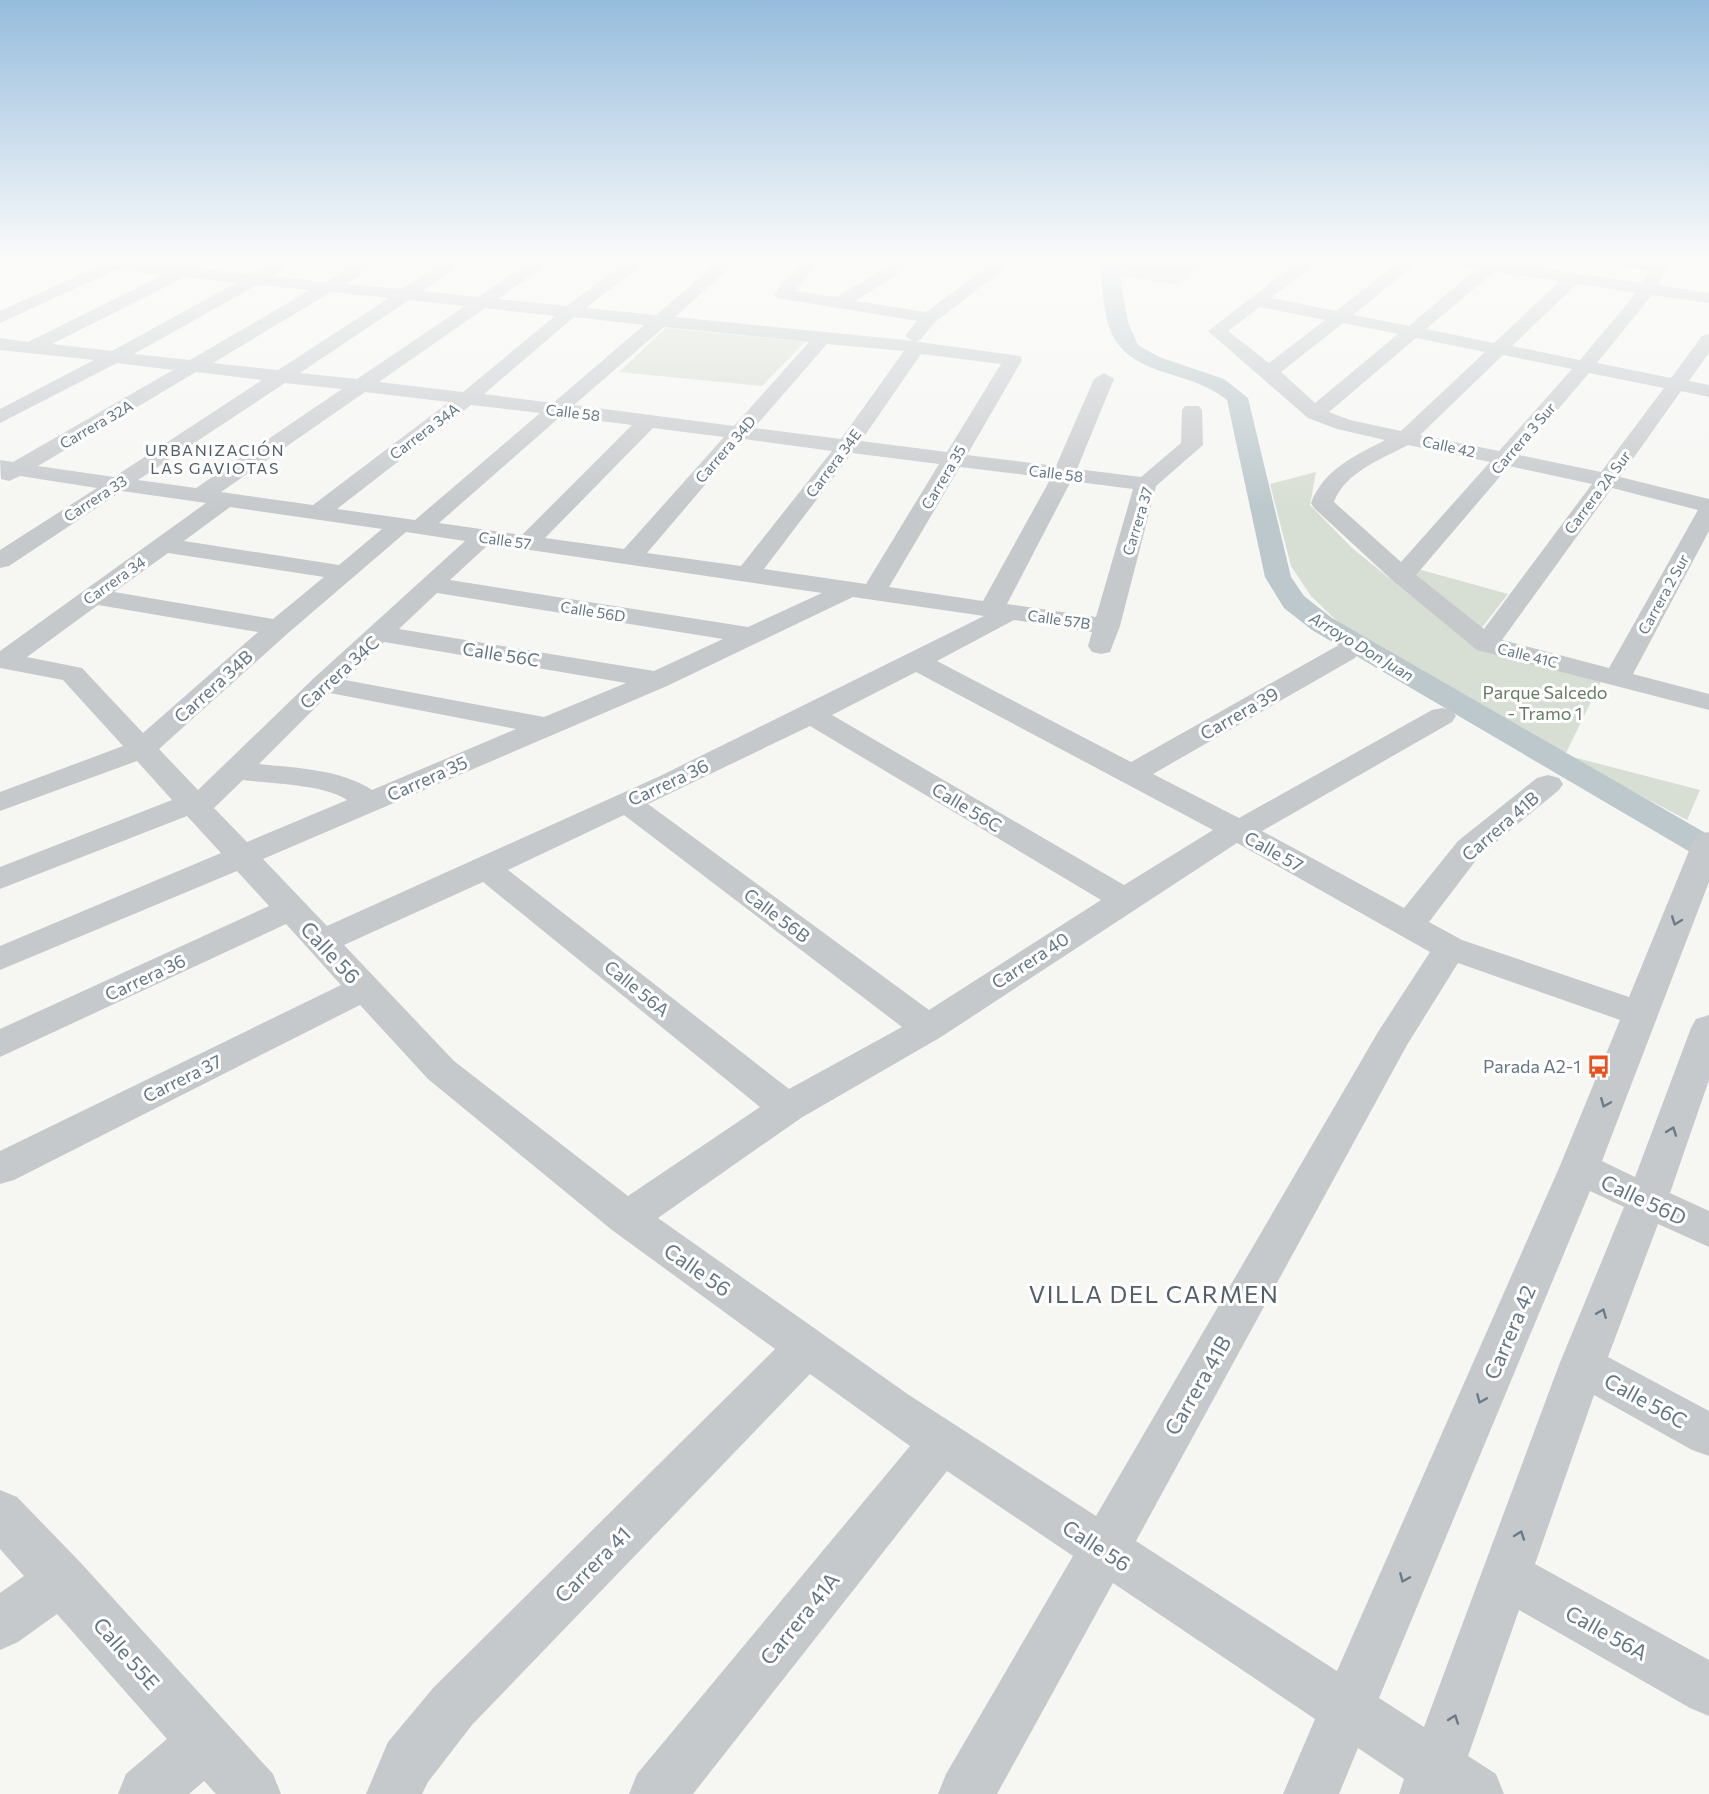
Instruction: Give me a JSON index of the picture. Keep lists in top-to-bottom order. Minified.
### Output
{"streets":{"street":["Calle 58","Carrera 32A","Carrera 34A","Carrera 3 Sur","Calle 42","Carrera 34D","Carrera 34E","Carrera 35","Carrera 2A Sur","Carrera 33","Carrera 37","Calle 57","Carrera 34","Carrera 2 Sur","Calle 56D","Calle 57B","Calle 56C","Calle 41C","Carrera 34C","Carrera 34B","Carrera 39","Carrera 36","Carrera 41B","Calle 56B","Calle 56","Carrera 40","Calle 56A","Carrera 42","Carrera 41","Carrera 41A","Calle 55E"]},"crossings":[["Calle 58","Carrera 32A"],["Calle 58","Carrera 34A"],["Calle 58","Carrera 34D"],["Calle 58","Carrera 34E"],["Calle 58","Carrera 35"],["Calle 58","Carrera 33"],["Calle 58","Carrera 37"],["Calle 58","Carrera 34"],["Calle 58","Carrera 34B"],["Carrera 32A","Calle 57"],["Carrera 34A","Calle 57"],["Carrera 3 Sur","Calle 42"],["Carrera 3 Sur","Calle 41C"],["Calle 42","Carrera 2A Sur"],["Calle 42","Calle 41C"],["Carrera 34D","Calle 57"],["Carrera 34E","Carrera 35"],["Carrera 34E","Calle 57"],["Carrera 35","Calle 57"],["Carrera 35","Calle 56D"],["Carrera 35","Calle 56C"],["Carrera 35","Calle 56"],["Carrera 2A Sur","Calle 41C"],["Carrera 33","Calle 57"],["Carrera 37","Calle 57B"],["Carrera 37","Calle 56"],["Calle 57","Carrera 34"],["Calle 57","Calle 57B"],["Calle 57","Carrera 34C"],["Calle 57","Carrera 34B"],["Calle 57","Carrera 39"],["Calle 57","Carrera 36"],["Calle 57","Carrera 41B"],["Calle 57","Carrera 40"],["Calle 57","Carrera 42"],["Carrera 34","Calle 56"],["Carrera 2 Sur","Calle 41C"],["Calle 56D","Carrera 34C"],["Calle 56D","Carrera 42"],["Calle 57B","Carrera 36"],["Calle 56C","Carrera 34C"],["Calle 56C","Carrera 36"],["Calle 56C","Carrera 40"],["Carrera 34C","Calle 56"],["Carrera 34B","Calle 56"],["Carrera 36","Calle 56B"],["Carrera 36","Calle 56"],["Carrera 36","Calle 56A"],["Carrera 41B","Calle 56"],["Calle 56B","Carrera 40"],["Calle 56","Carrera 40"],["Calle 56","Carrera 42"],["Calle 56","Carrera 41"],["Calle 56","Carrera 41A"],["Carrera 40","Calle 56A"]],"districts":["URBANIZACIÓN LAS GAVIOTAS","VILLA DEL CARMEN"],"water":["Arroyo Don Juan"],"parks":["Parque Salcedo - Tramo 1"],"places":{"bus stop":["Parada A2-1"]}}
